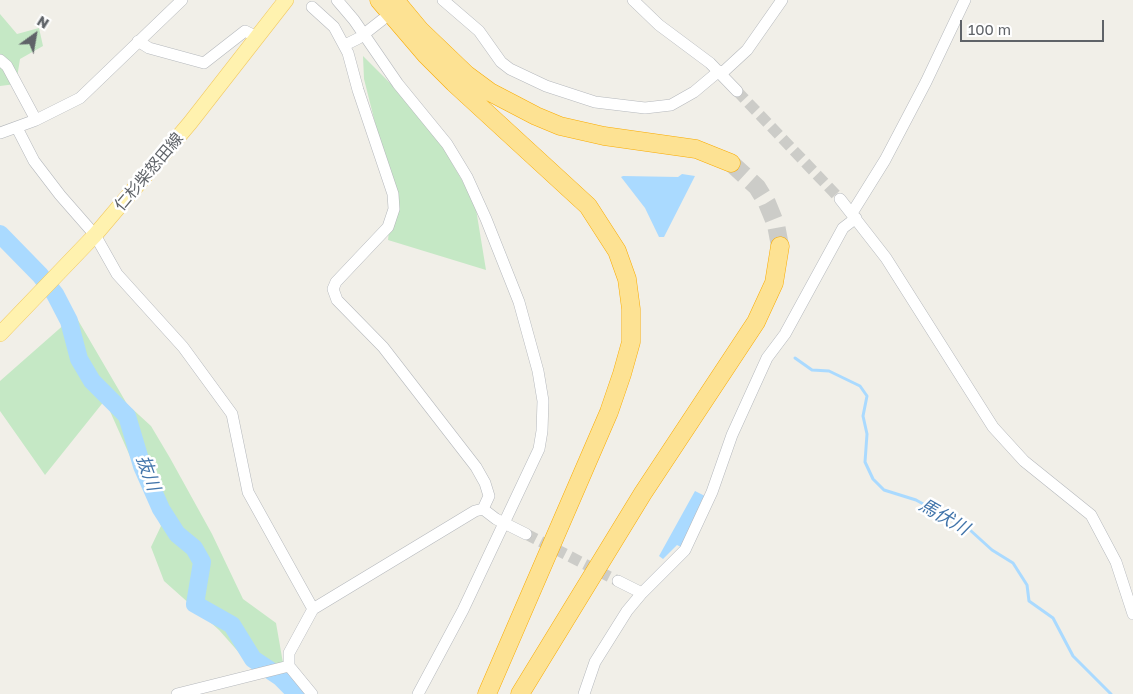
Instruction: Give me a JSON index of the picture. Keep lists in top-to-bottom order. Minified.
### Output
{"streets":{"main road":["仁杉柴怒田線"]},"water":["抜川","馬伏川"],"scale_bar":"100 m","north":"top right"}
